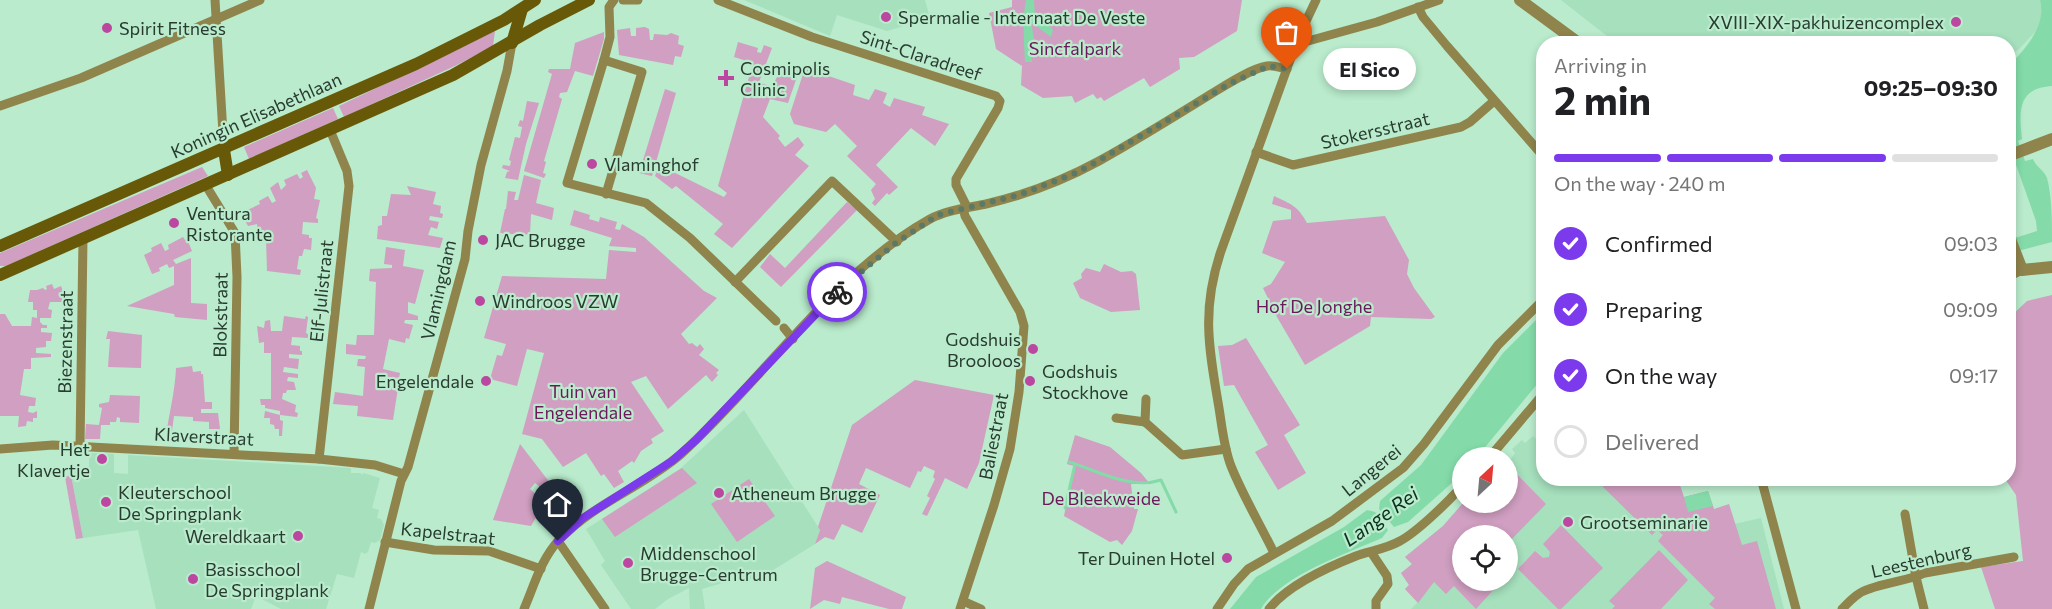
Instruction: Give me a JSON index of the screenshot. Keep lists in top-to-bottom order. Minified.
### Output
{"streets":{"main road":["Koningin Elisabethlaan"],"street":["Sint-Claradreef","Stokersstraat","Vlamingdam","Elf-Julistraat","Blokstraat","Biezenstraat","Klaverstraat","Baliestraat","Langerei","Kapelstraat","Leestenburg"]},"crossings":[["Sint-Claradreef","Baliestraat"],["Vlamingdam","Klaverstraat"],["Vlamingdam","Kapelstraat"],["Elf-Julistraat","Klaverstraat"],["Blokstraat","Klaverstraat"],["Biezenstraat","Klaverstraat"]],"water":["Lange Rei"],"parks":["Sincfalpark","Hof De Jonghe","Tuin van Engelendale","De Bleekweide"],"places":{"other":["Spermalie - Internaat De Veste","XVIII-XIX-pakhuizencomplex","Spirit Fitness","El Sico","Vlaminghof","Ventura Ristorante","JAC Brugge","Windroos VZW","Godshuis Brooloos","Engelendale","Godshuis Stockhove","Het Klavertje","Atheneum Brugge","Kleuterschool De Springplank","Grootseminarie","Wereldkaart","Ter Duinen Hotel","Middenschool Brugge-Centrum","Basisschool De Springplank"],"health":["Cosmipolis Clinic"]},"north":"top right","page":{"heading":["2 min","Arriving in","09:25–09:30"],"bubble":"El Sico","bar":"On the way · 240 m","list":[["Confirmed","09:03"],["Preparing","09:09"],["On the way","09:17"],"Delivered"]}}
